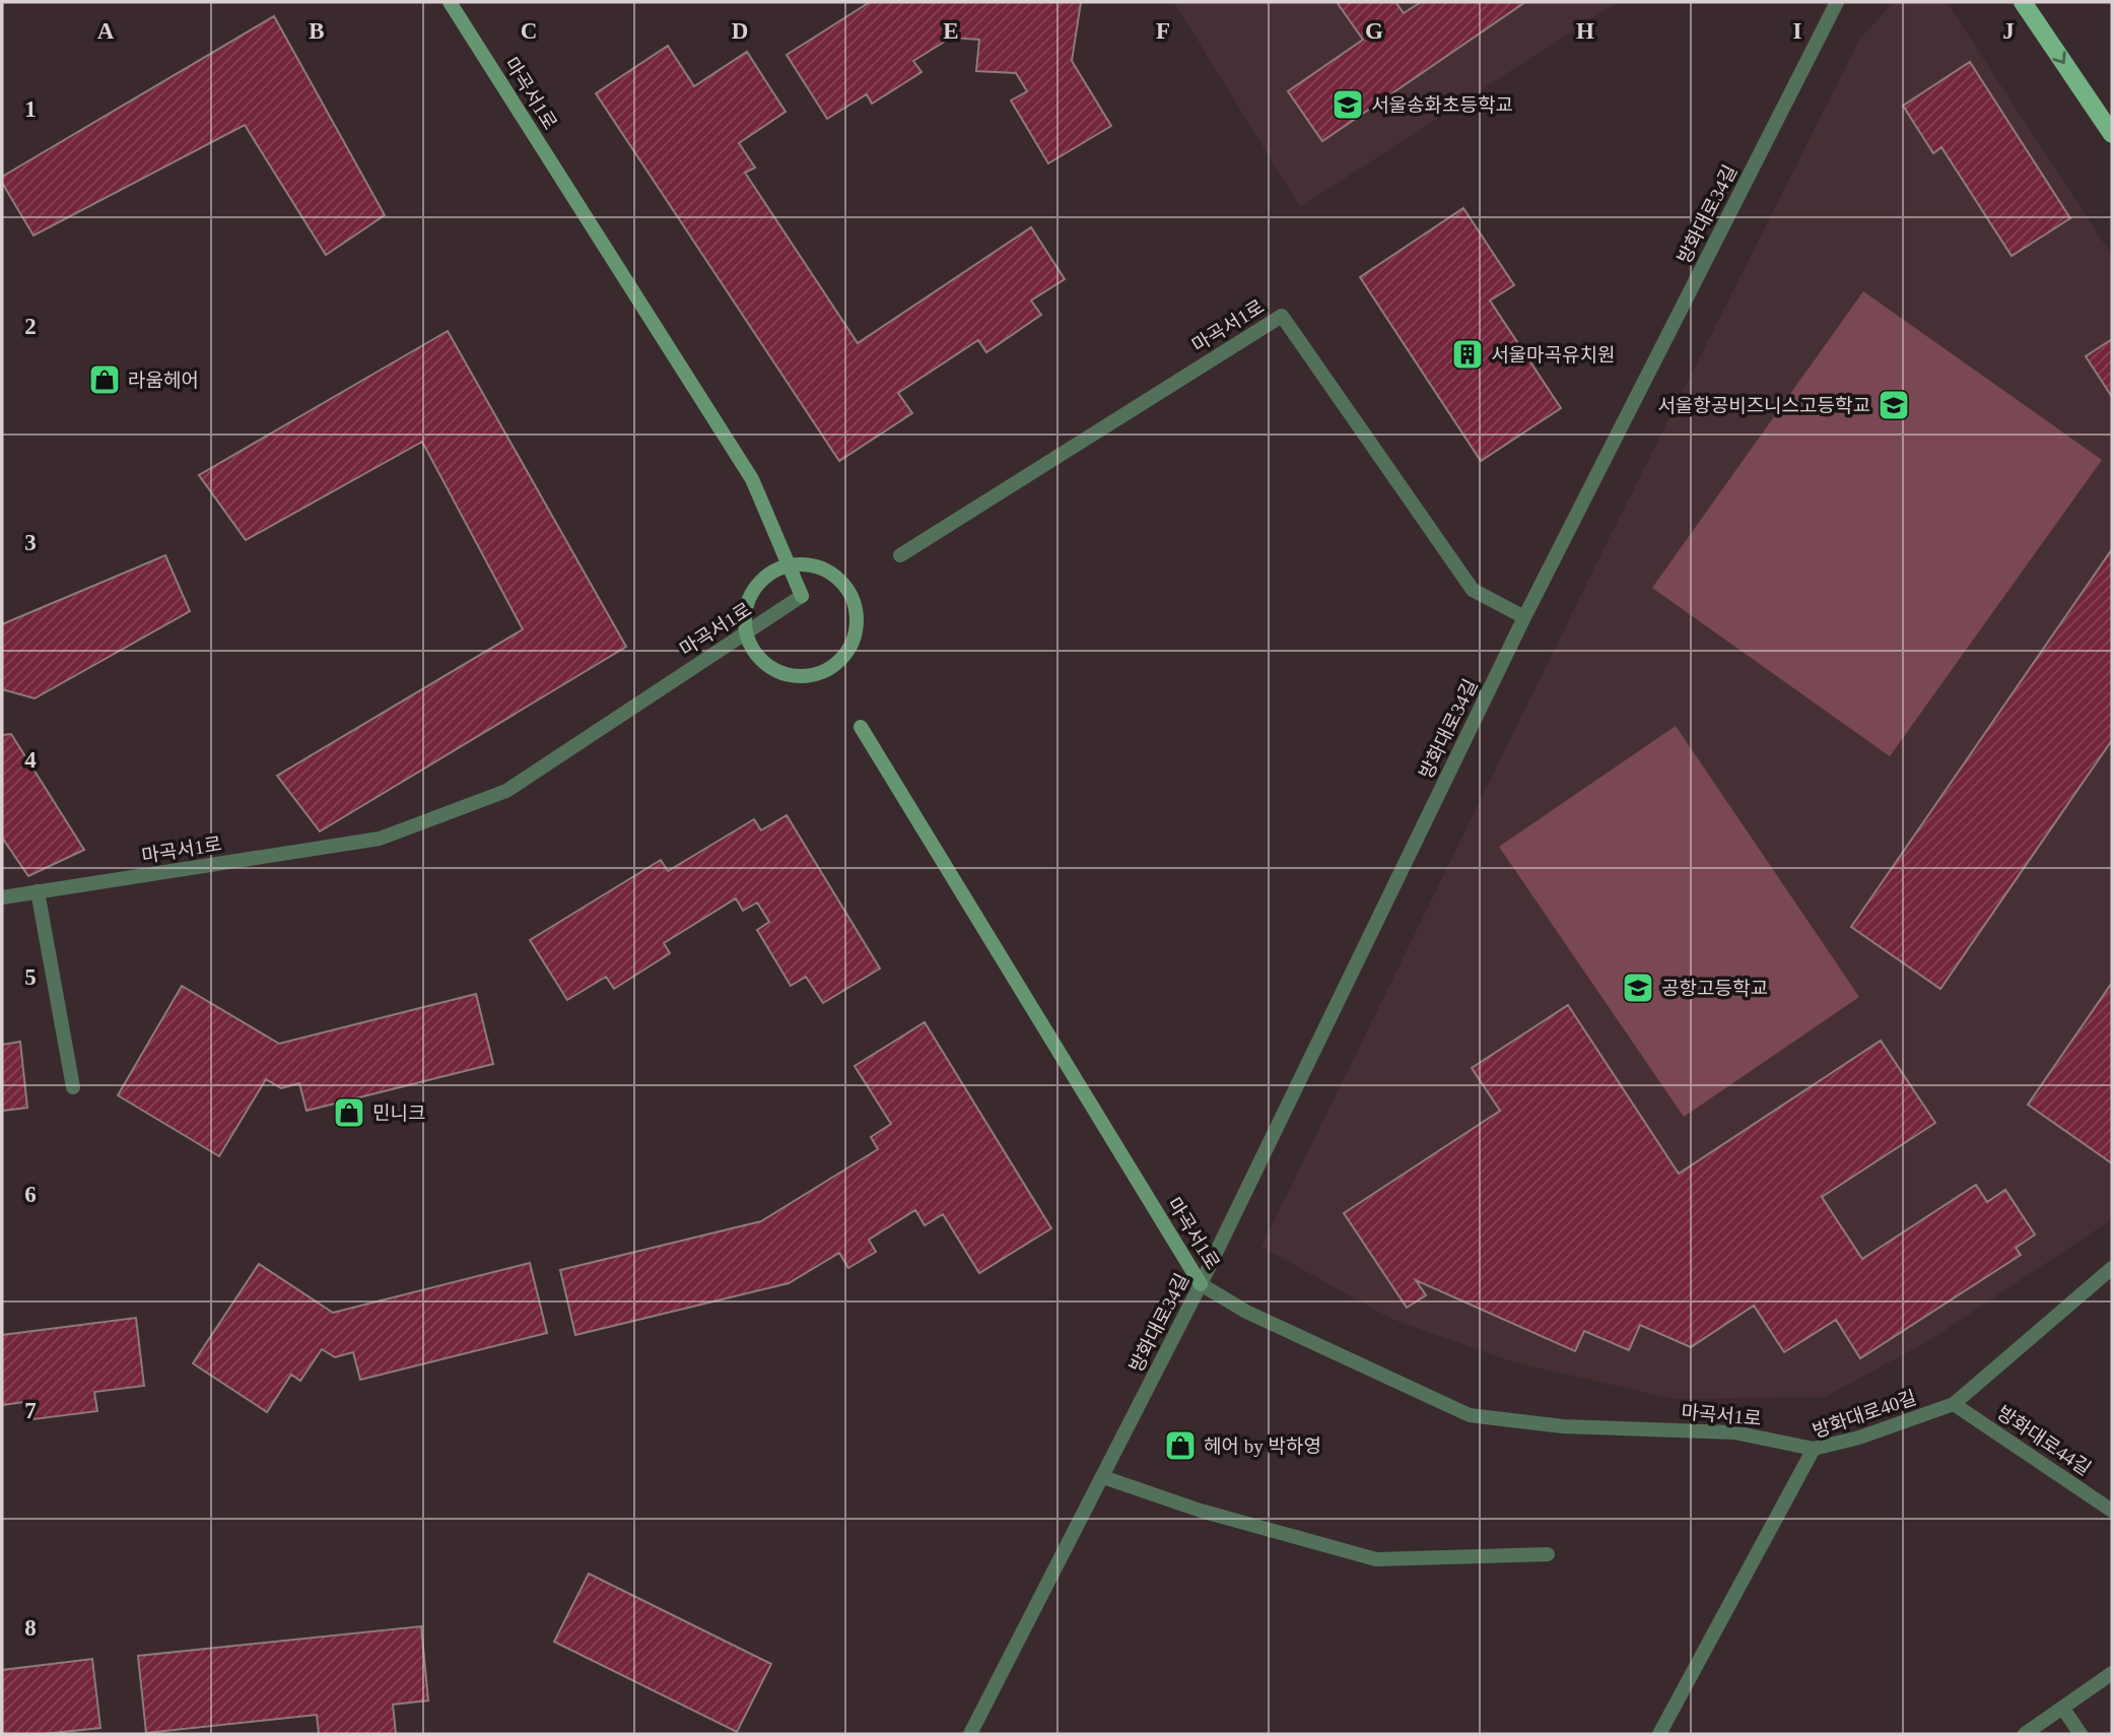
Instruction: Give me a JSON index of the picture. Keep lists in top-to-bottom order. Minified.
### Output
{"streets":{"street":["마곡서1로","방화대로34길","방화대로40길","방화대로44길"]},"crossings":[["마곡서1로","방화대로34길"],["마곡서1로","방화대로40길"],["방화대로40길","방화대로44길"]],"places":{"school or university":["서울송화초등학교","서울항공비즈니스고등학교","공항고등학교"],"building":["서울마곡유치원"],"shop":["라움헤어","민니크","헤어 by 박하영"]},"grid":{"columns":["A","B","C","D","E","F","G","H","I","J"],"rows":["1","2","3","4","5","6","7","8"]}}
